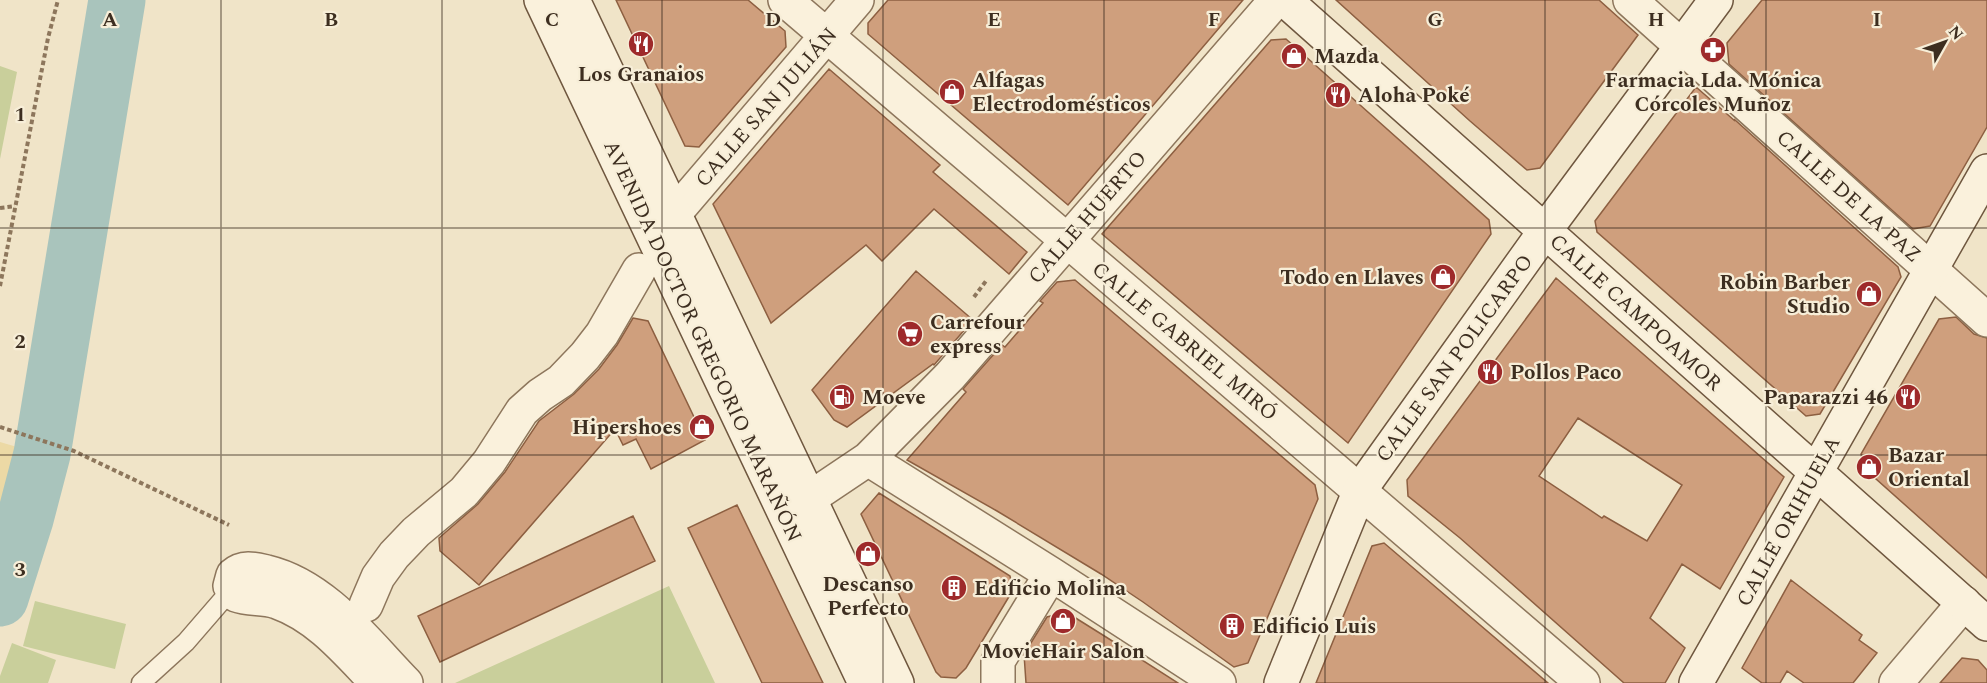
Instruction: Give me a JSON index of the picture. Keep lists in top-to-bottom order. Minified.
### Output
{"streets":{"street":["CALLE SAN JULIÁN","CALLE DE LA PAZ","CALLE HUERTO","CALLE CAMPOAMOR","AVENIDA DOCTOR GREGORIO MARAÑÓN","CALLE GABRIEL MIRÓ","CALLE SAN POLICARPO","CALLE ORIHUELA"]},"crossings":[["CALLE SAN JULIÁN","AVENIDA DOCTOR GREGORIO MARAÑÓN"],["CALLE SAN JULIÁN","CALLE GABRIEL MIRÓ"],["CALLE DE LA PAZ","CALLE SAN POLICARPO"],["CALLE DE LA PAZ","CALLE ORIHUELA"],["CALLE HUERTO","AVENIDA DOCTOR GREGORIO MARAÑÓN"],["CALLE HUERTO","CALLE GABRIEL MIRÓ"],["CALLE CAMPOAMOR","CALLE SAN POLICARPO"],["CALLE CAMPOAMOR","CALLE ORIHUELA"],["CALLE GABRIEL MIRÓ","CALLE SAN POLICARPO"]],"places":{"restaurant":["Los Granaios","Aloha Poké","Pollos Paco","Paparazzi 46"],"pharmacy":["Farmacia Lda. Mónica Córcoles Muñoz"],"shop":["Mazda","Alfagas Electrodomésticos","Todo en Llaves","Robin Barber Studio","Hipershoes","Bazar Oriental","Descanso Perfecto","MovieHair Salon"],"supermarket":["Carrefour express"],"fuel station":["Moeve"],"building":["Edificio Molina","Edificio Luis"]},"north":"top right","grid":{"columns":["A","B","C","D","E","F","G","H","I"],"rows":["1","2","3"]}}
